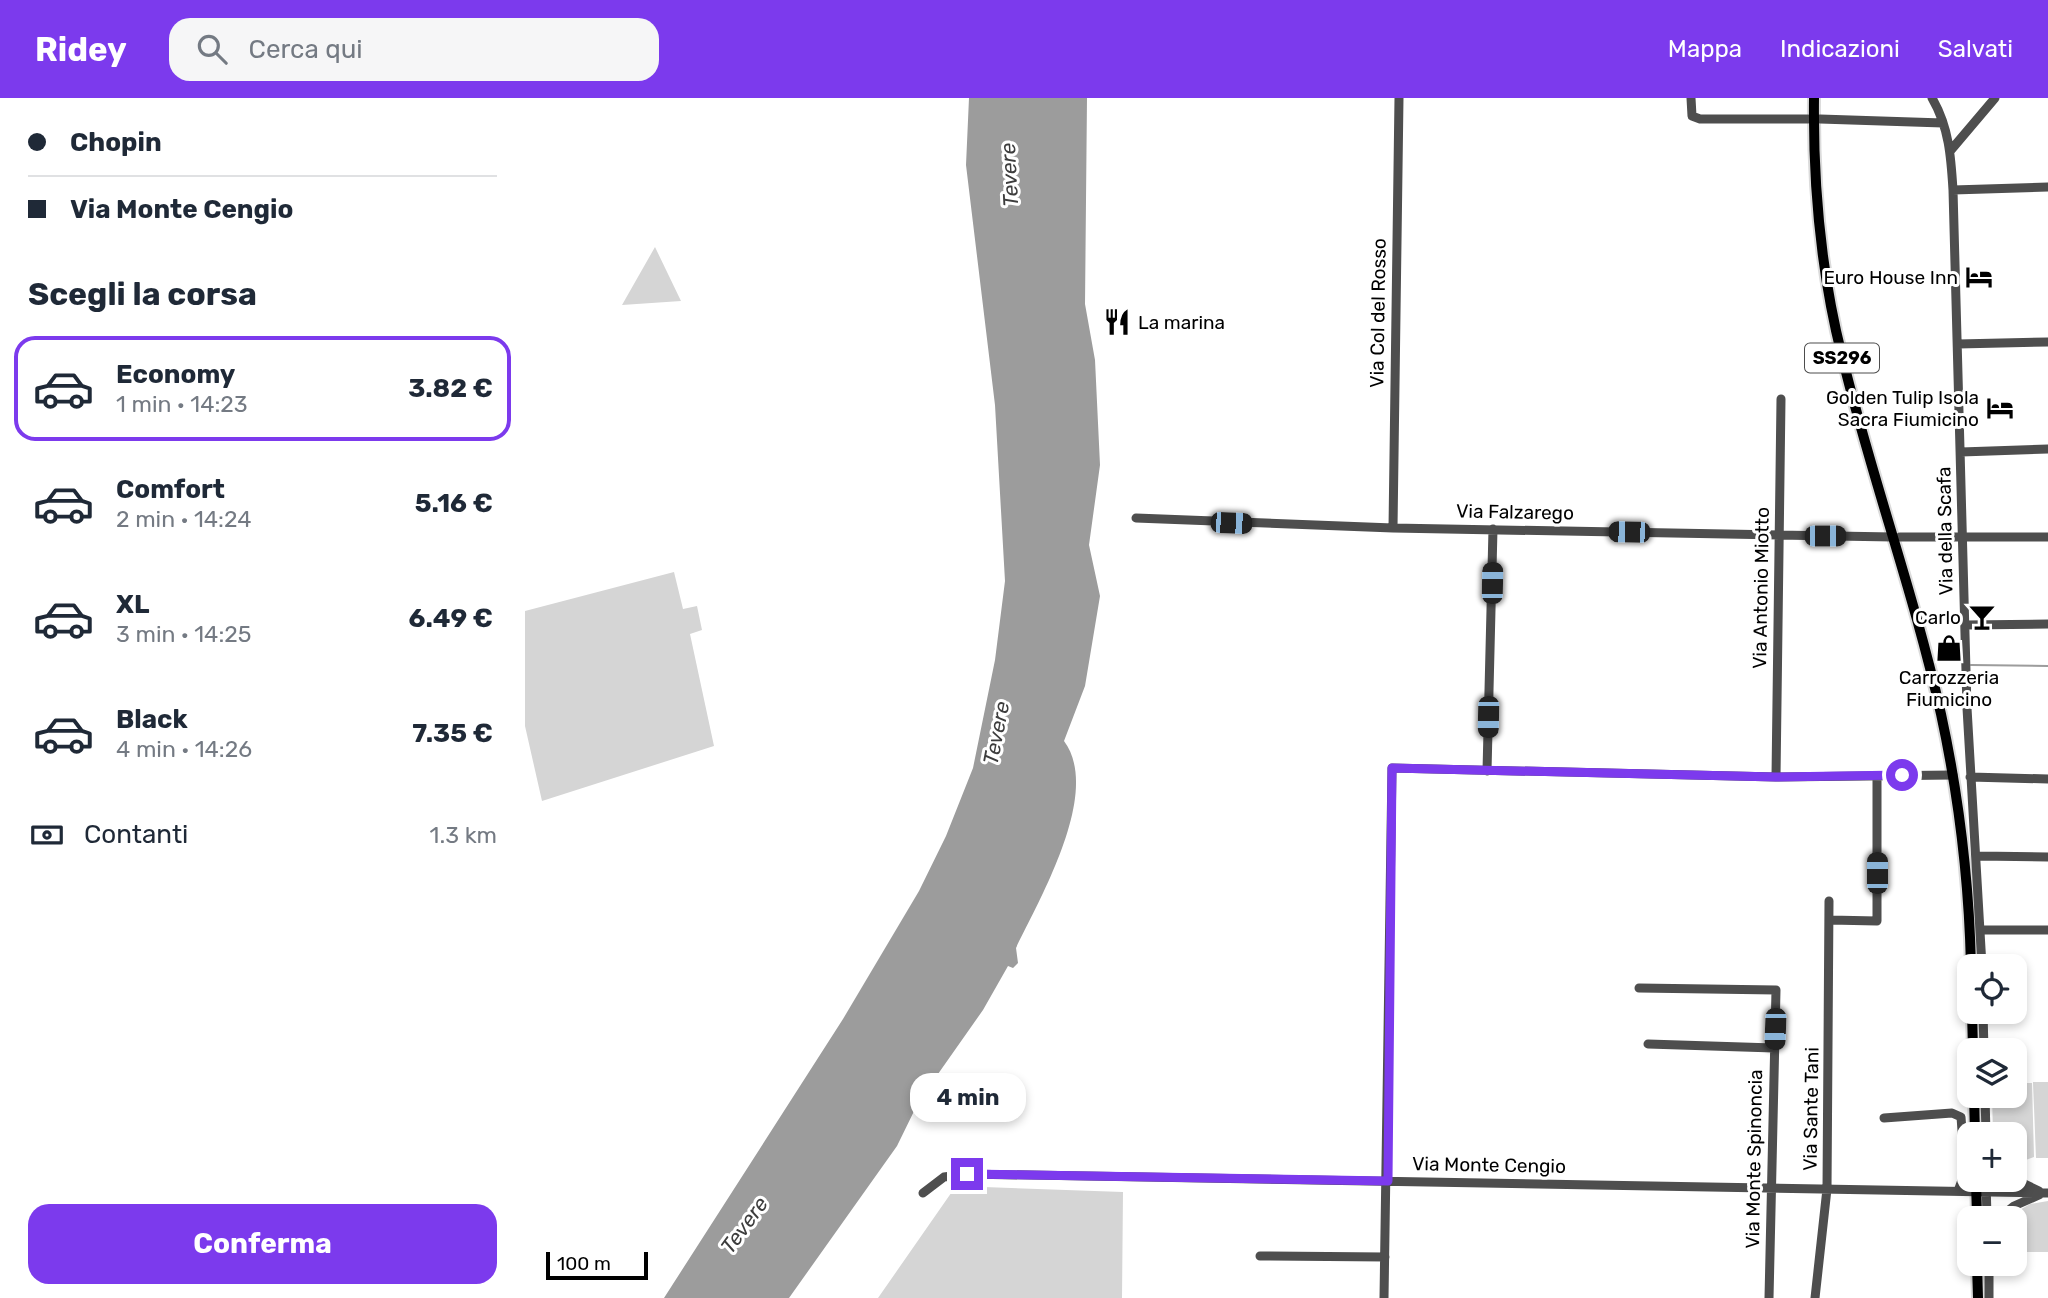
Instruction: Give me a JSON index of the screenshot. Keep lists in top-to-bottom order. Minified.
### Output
{"streets":{"main road":["SS296"],"street":["Via Col del Rosso","Via Falzarego","Via della Scafa","Via Antonio Miotto","Via Sante Tani","Via Monte Spinoncia","Via Monte Cengio"]},"crossings":[["Via Col del Rosso","Via Falzarego"],["SS296","Via Falzarego"],["Via Falzarego","Via della Scafa"],["Via Falzarego","Via Antonio Miotto"],["Via Sante Tani","Via Monte Cengio"],["Via Monte Spinoncia","Via Monte Cengio"]],"water":["Tevere"],"places":{"hotel":["Euro House Inn","Golden Tulip Isola Sacra Fiumicino"],"restaurant":["La marina"],"bar":["Carlo"],"shop":["Carrozzeria Fiumicino"]},"scale_bar":"100 m","page":{"header":"Ridey","search":"Cerca qui","nav":["Mappa","Indicazioni","Salvati"],"banner":["Chopin","Via Monte Cengio"],"heading":"Scegli la corsa","list":[{"name":"Economy","note":"1 min · 14:23","value":"3.82 €"},{"name":"Comfort","note":"2 min · 14:24","value":"5.16 €"},{"name":"XL","note":"3 min · 14:25","value":"6.49 €"},{"name":"Black","note":"4 min · 14:26","value":"7.35 €"}],"pay":["Contanti","1.3 km"],"map_buttons":["+","−"],"bubble":"4 min","buttons":"Conferma","scale":"100 m"}}
